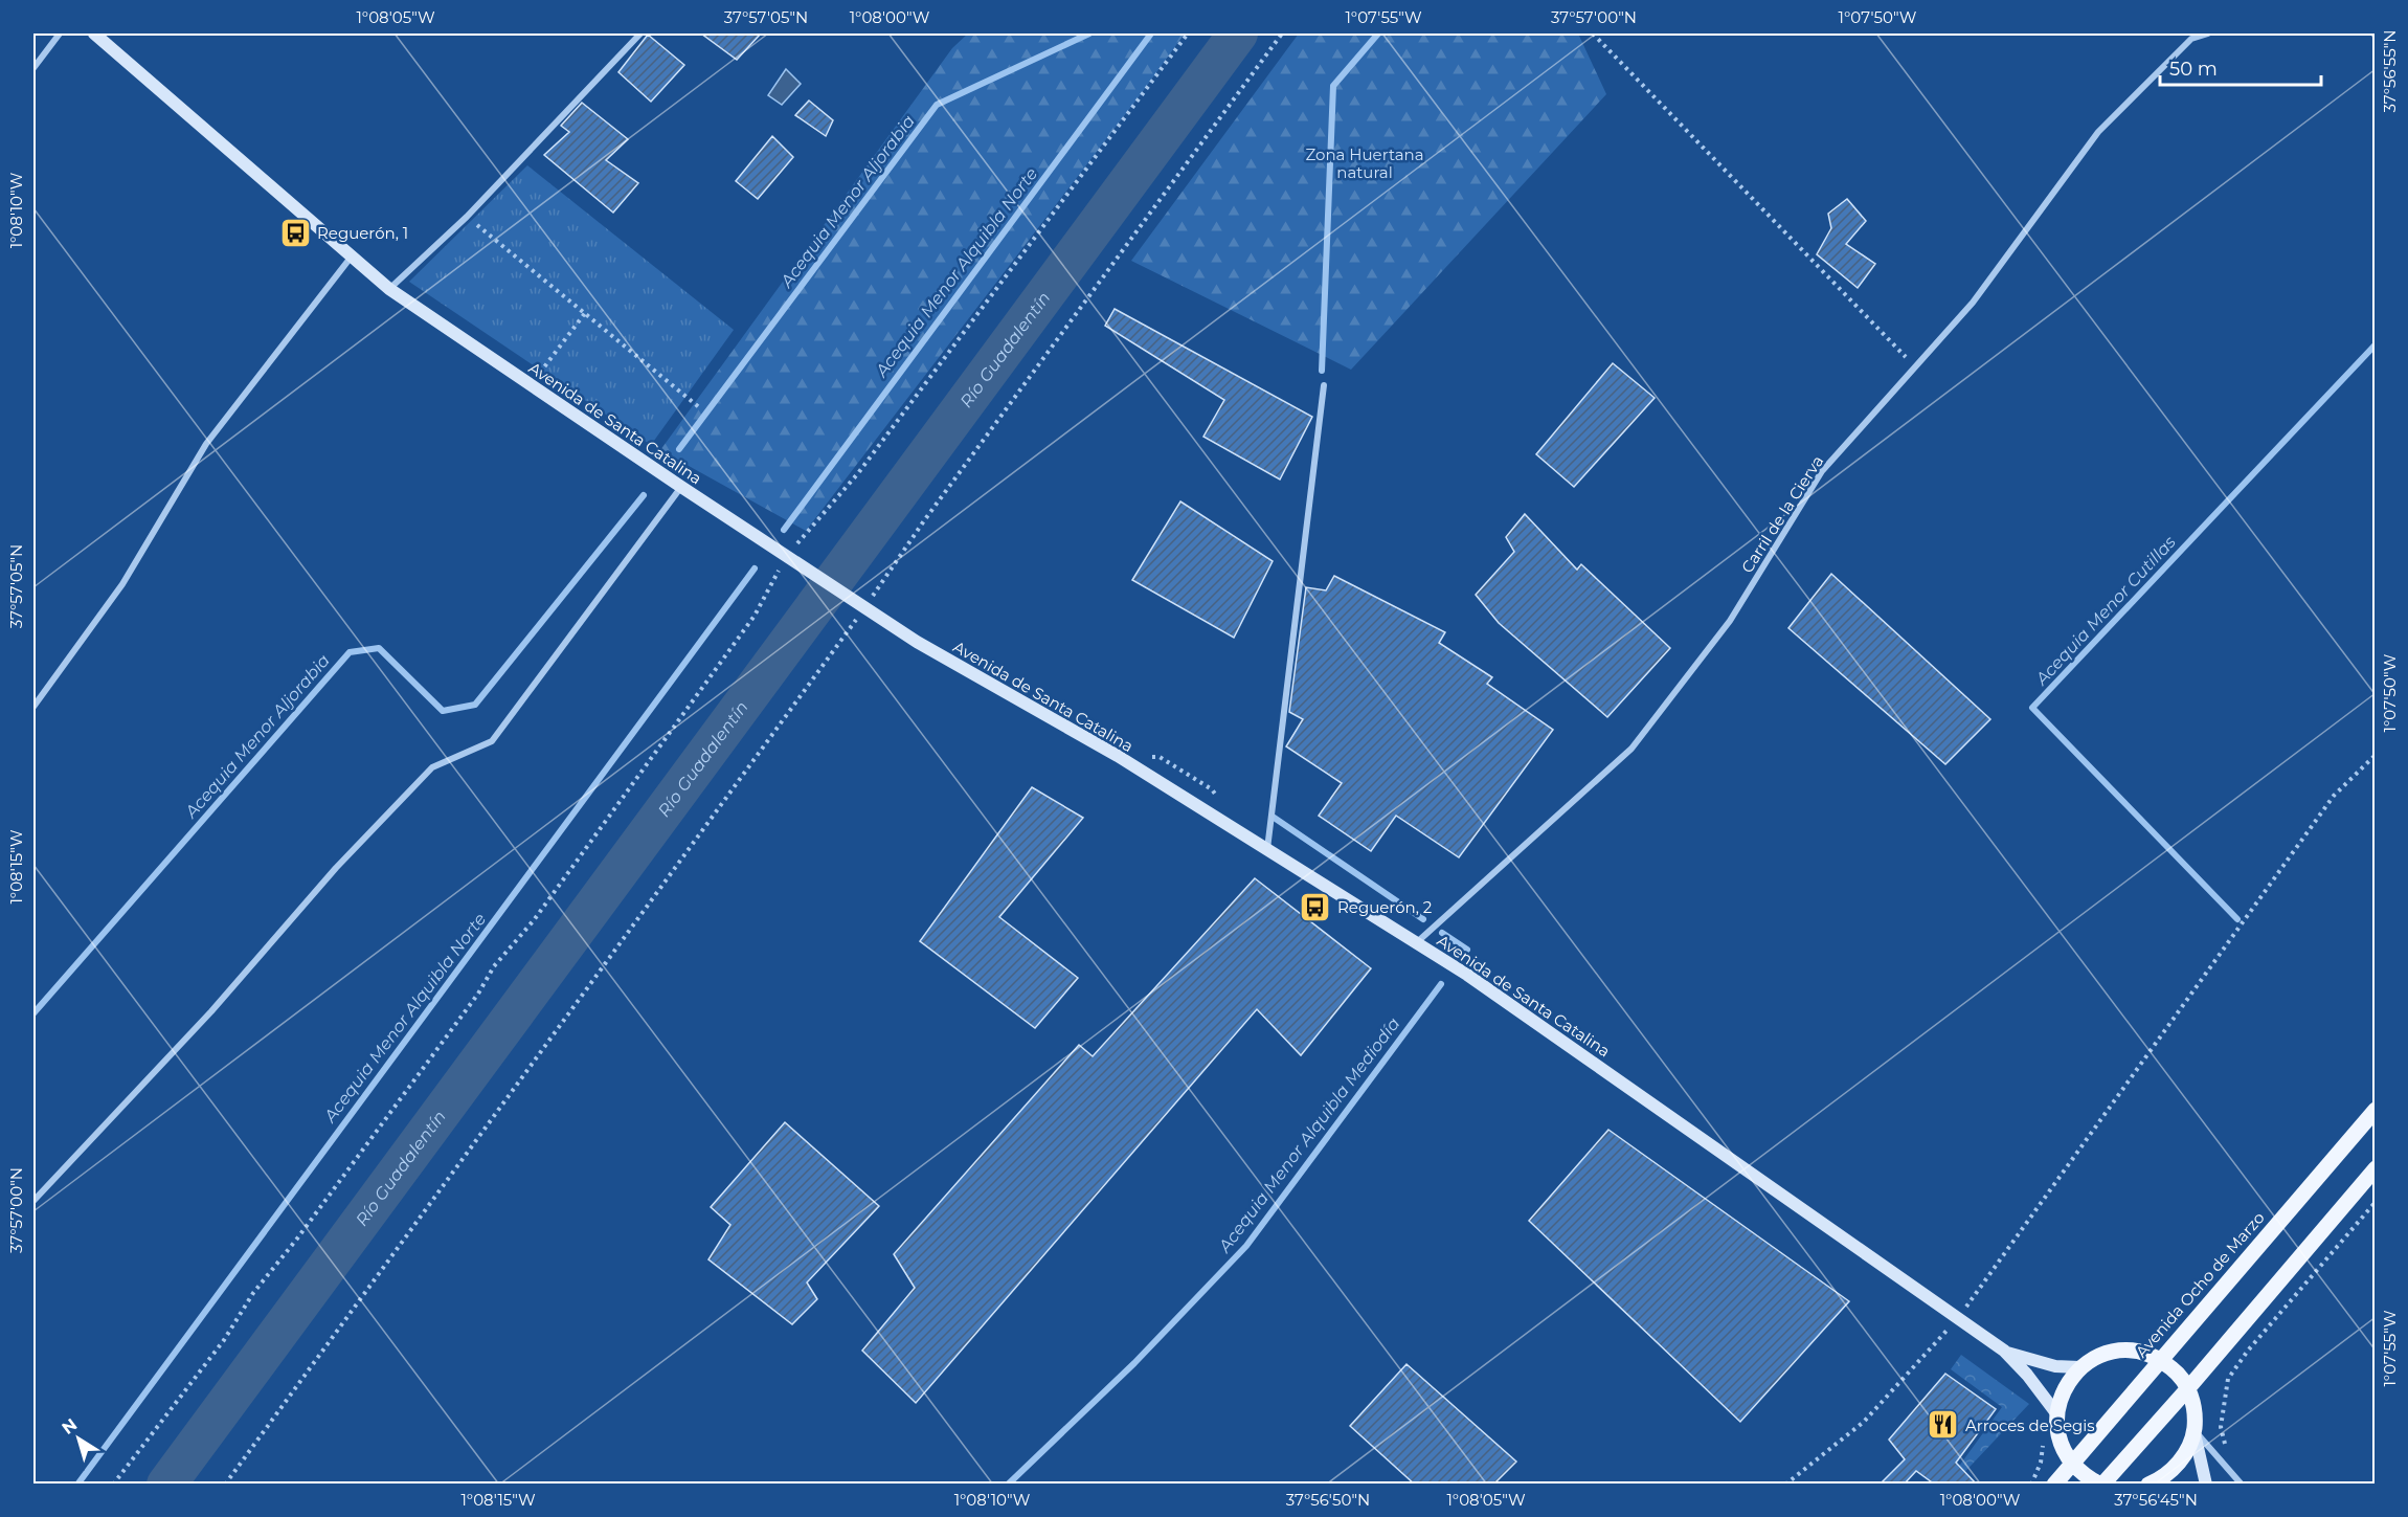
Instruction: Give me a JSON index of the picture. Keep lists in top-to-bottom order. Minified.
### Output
{"streets":{"main road":["Avenida de Santa Catalina","Avenida Ocho de Marzo"],"street":["Carril de la Cierva"]},"crossings":[["Avenida de Santa Catalina","Carril de la Cierva"]],"water":["Acequia Menor Aljorabia","Acequia Menor Alquibla Norte","Río Guadalentín","Acequia Menor Cutillas","Acequia Menor Alquibla Mediodía"],"parks":["Zona Huertana natural"],"places":{"bus stop":["Reguerón, 1","Reguerón, 2"],"restaurant":["Arroces de Segis"]},"scale_bar":"50 m","north":"top left","coordinates":["1°08'05\"W","37°57'05\"N","1°08'00\"W","1°07'55\"W","37°57'00\"N","1°07'50\"W","37°56'55\"N","1°08'10\"W","1°08'15\"W","37°56'50\"N","37°56'45\"N"]}
